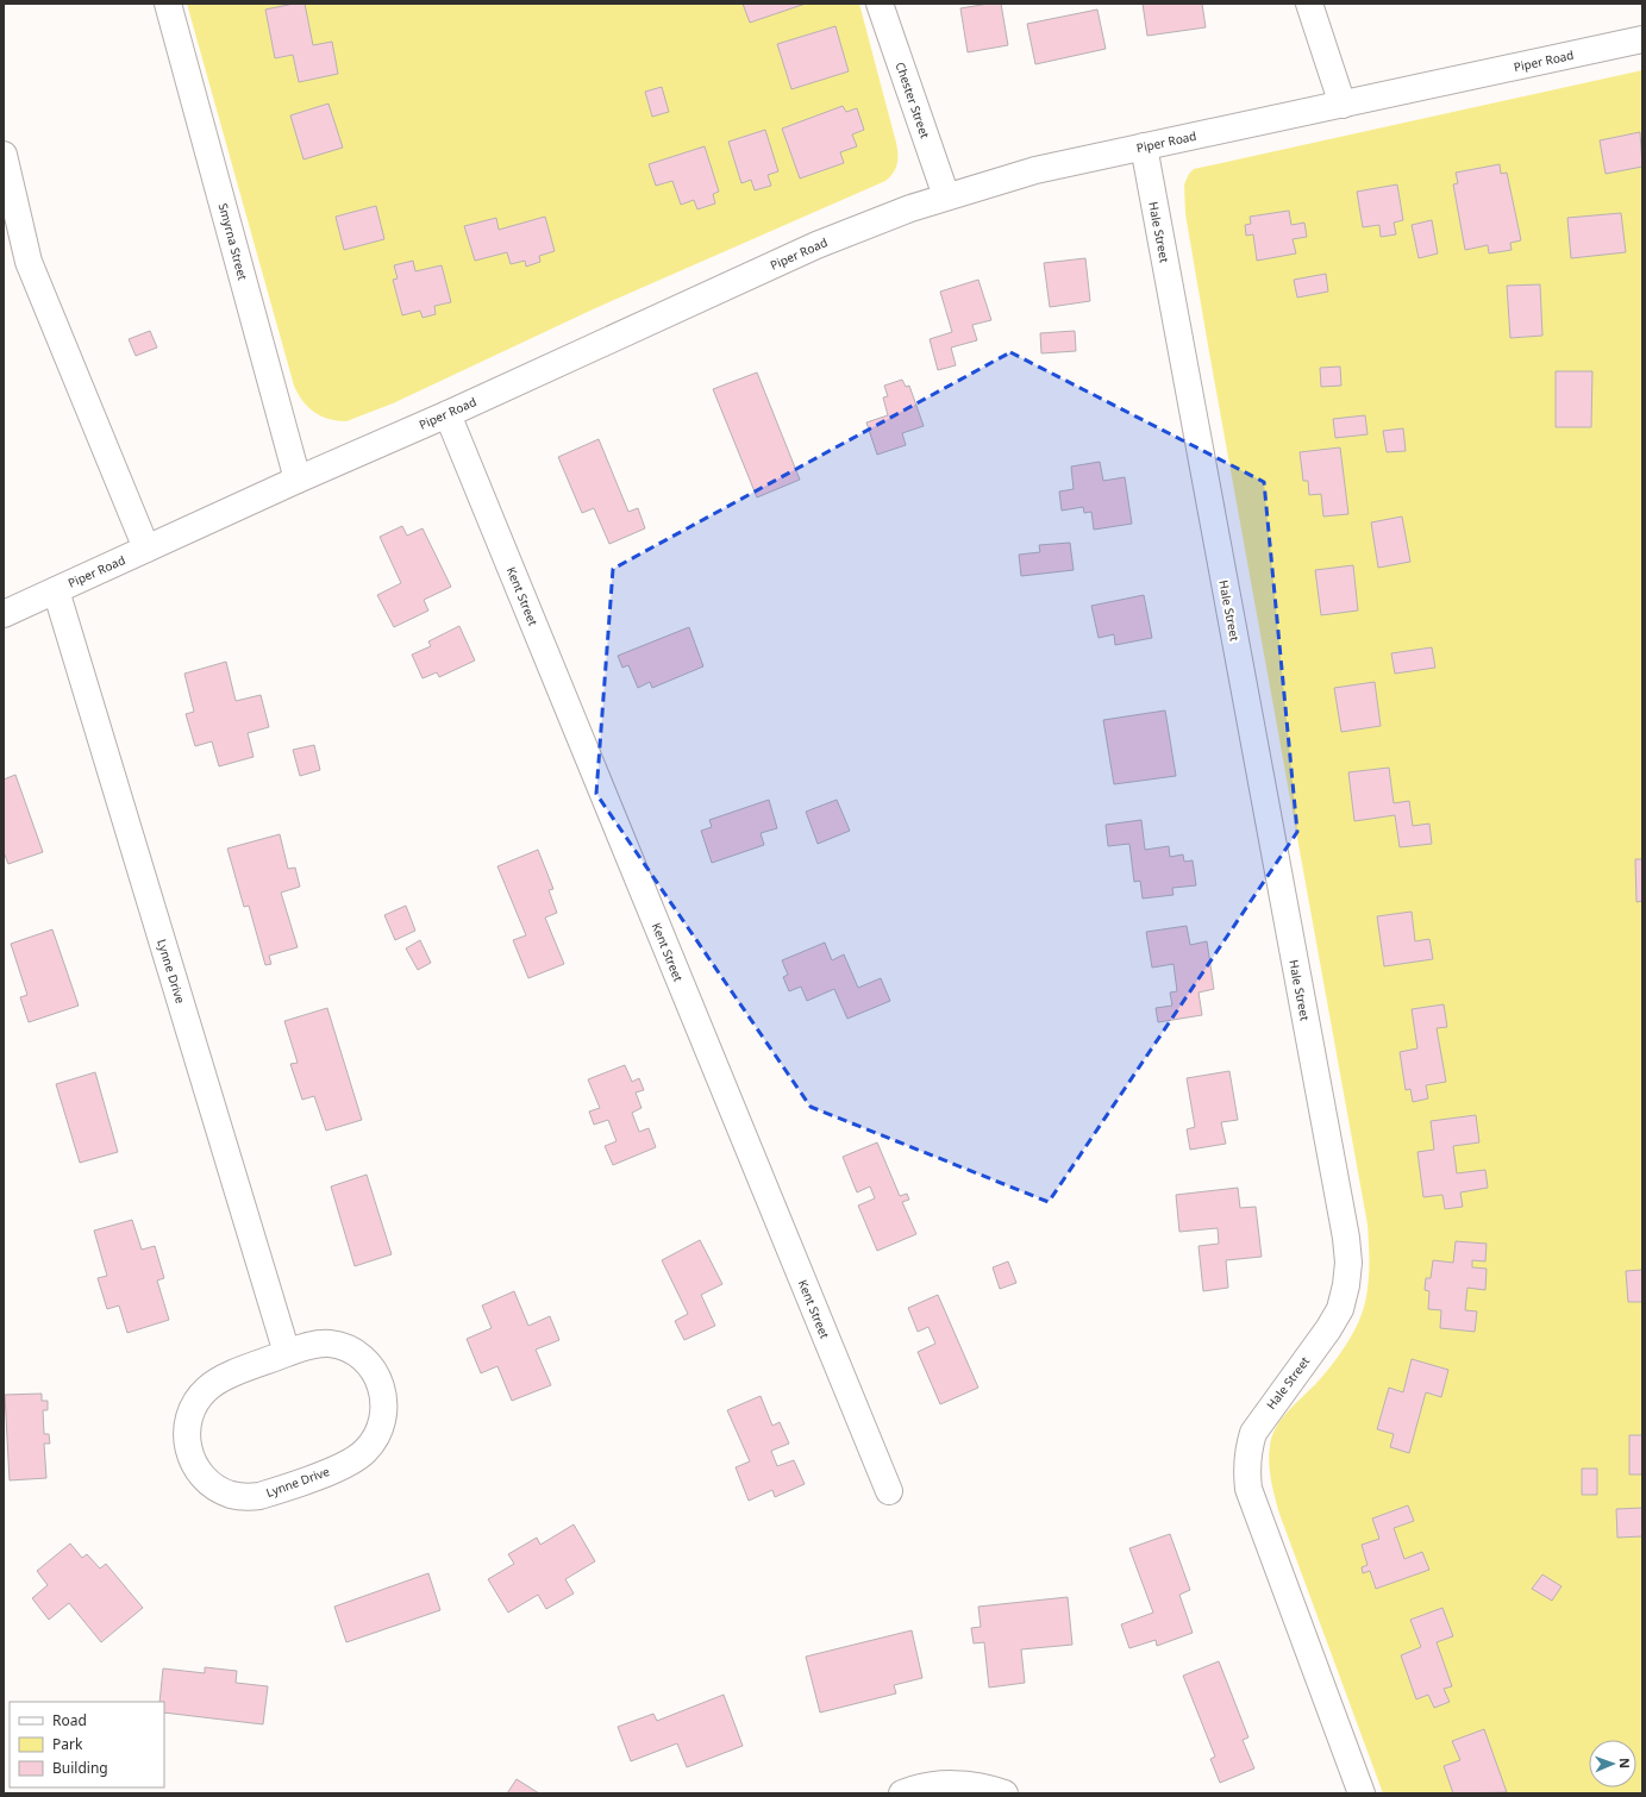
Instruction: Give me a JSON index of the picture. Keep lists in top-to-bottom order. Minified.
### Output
{"streets":{"street":["Piper Road","Chester Street","Hale Street","Smyrna Street","Kent Street","Lynne Drive"]},"crossings":[["Piper Road","Chester Street"],["Piper Road","Hale Street"],["Piper Road","Smyrna Street"],["Piper Road","Kent Street"],["Piper Road","Lynne Drive"]],"legend":["Road","Park","Building"],"north":"right"}
